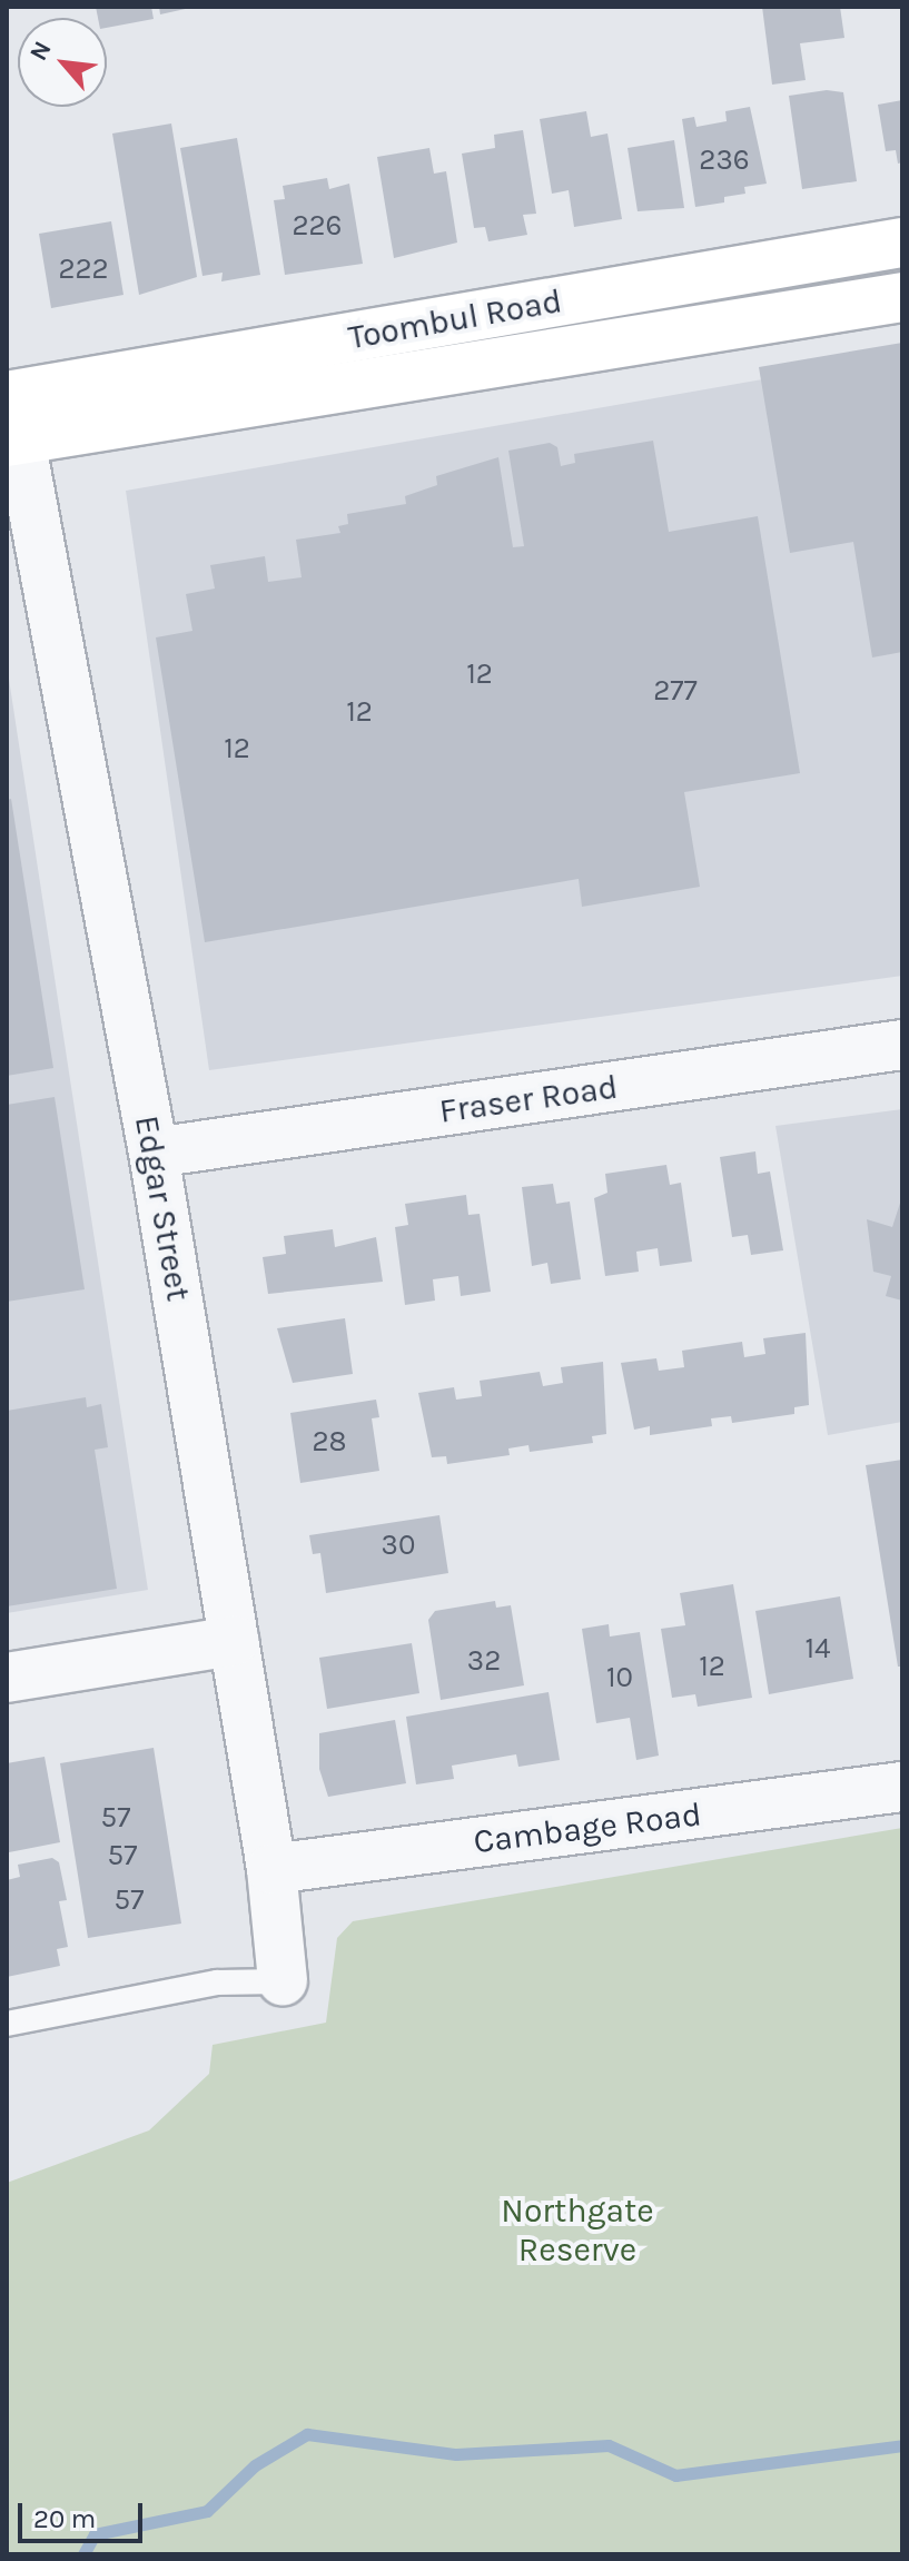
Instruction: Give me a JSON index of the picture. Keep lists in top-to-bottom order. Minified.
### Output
{"streets":{"main road":["Toombul Road"],"street":["Fraser Road","Edgar Street","Cambage Road"]},"crossings":[["Toombul Road","Edgar Street"],["Fraser Road","Edgar Street"],["Edgar Street","Cambage Road"]],"parks":["Northgate Reserve"],"house_numbers":["236","226","222","12","277","12","12","28","30","14","32","12","10","57","57","57"],"scale_bar":"20 m","north":"top left"}
